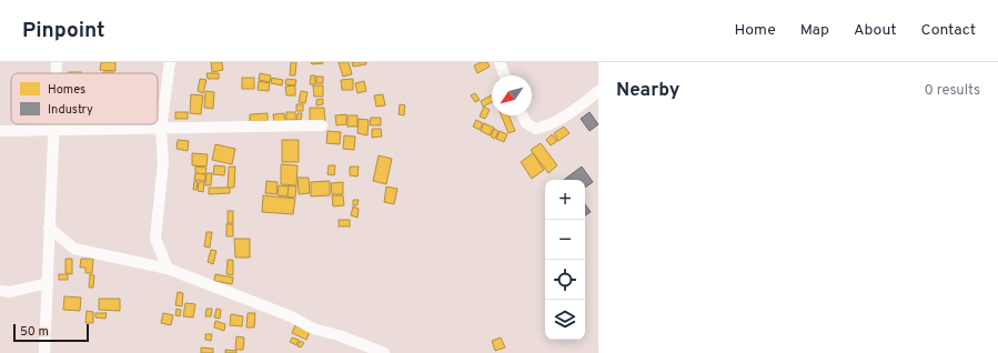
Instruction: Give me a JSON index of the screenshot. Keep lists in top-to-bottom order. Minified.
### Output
{"legend":["Homes","Industry"],"scale_bar":"50 m","north":"bottom left","page":{"header":"Pinpoint","nav":["Home","Map","About","Contact"],"heading":["Nearby","0 results"],"map_buttons":["+","−"],"scale":"50 m"}}
